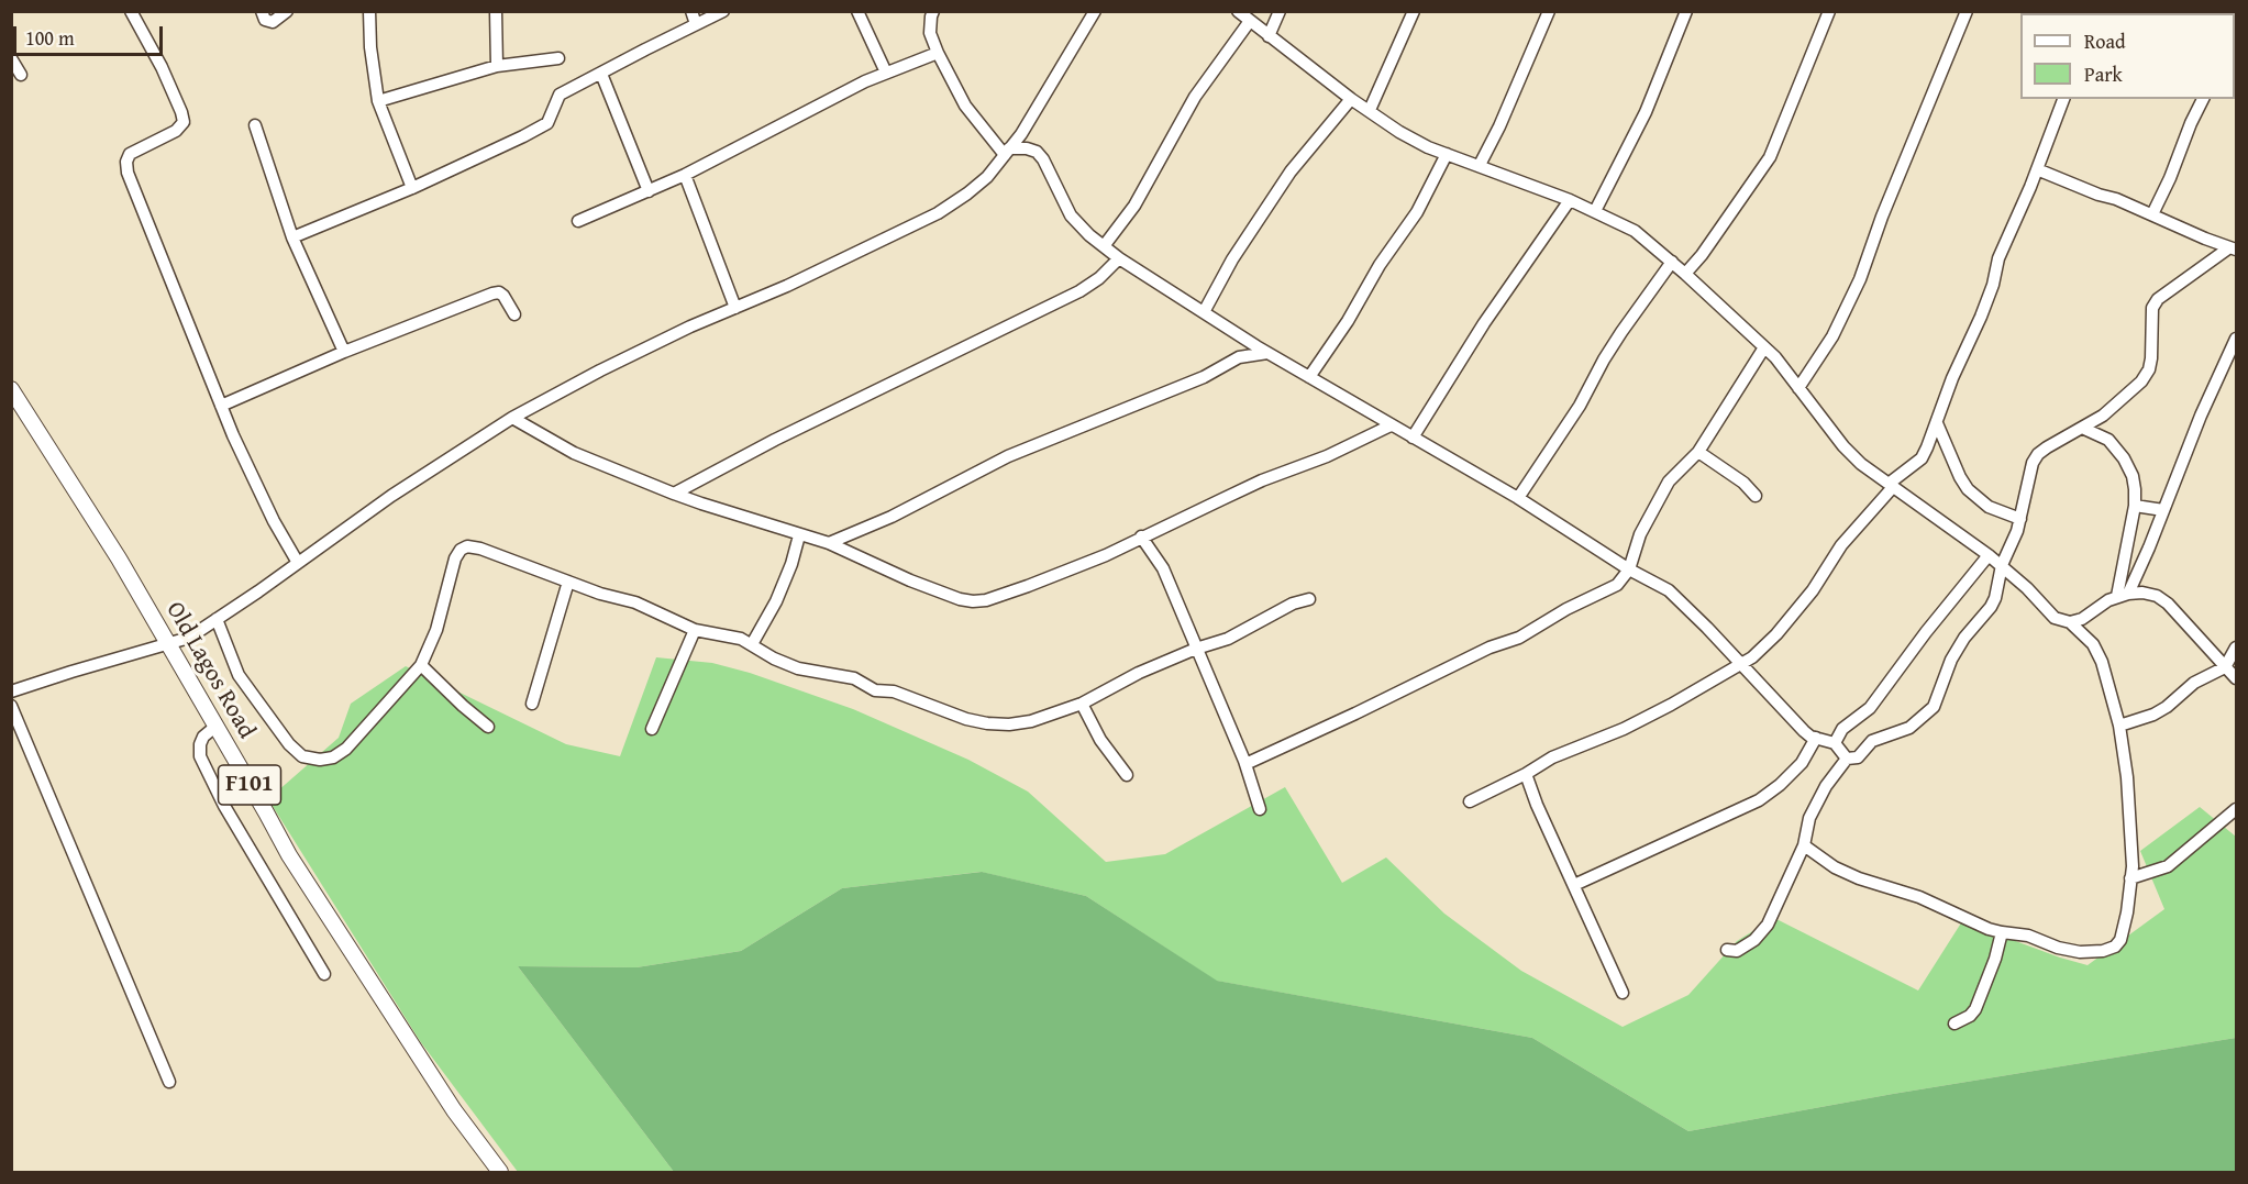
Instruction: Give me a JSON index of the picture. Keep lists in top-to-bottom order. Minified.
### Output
{"streets":{"main road":["Old Lagos Road","F101"]},"legend":["Road","Park"],"scale_bar":"100 m"}
